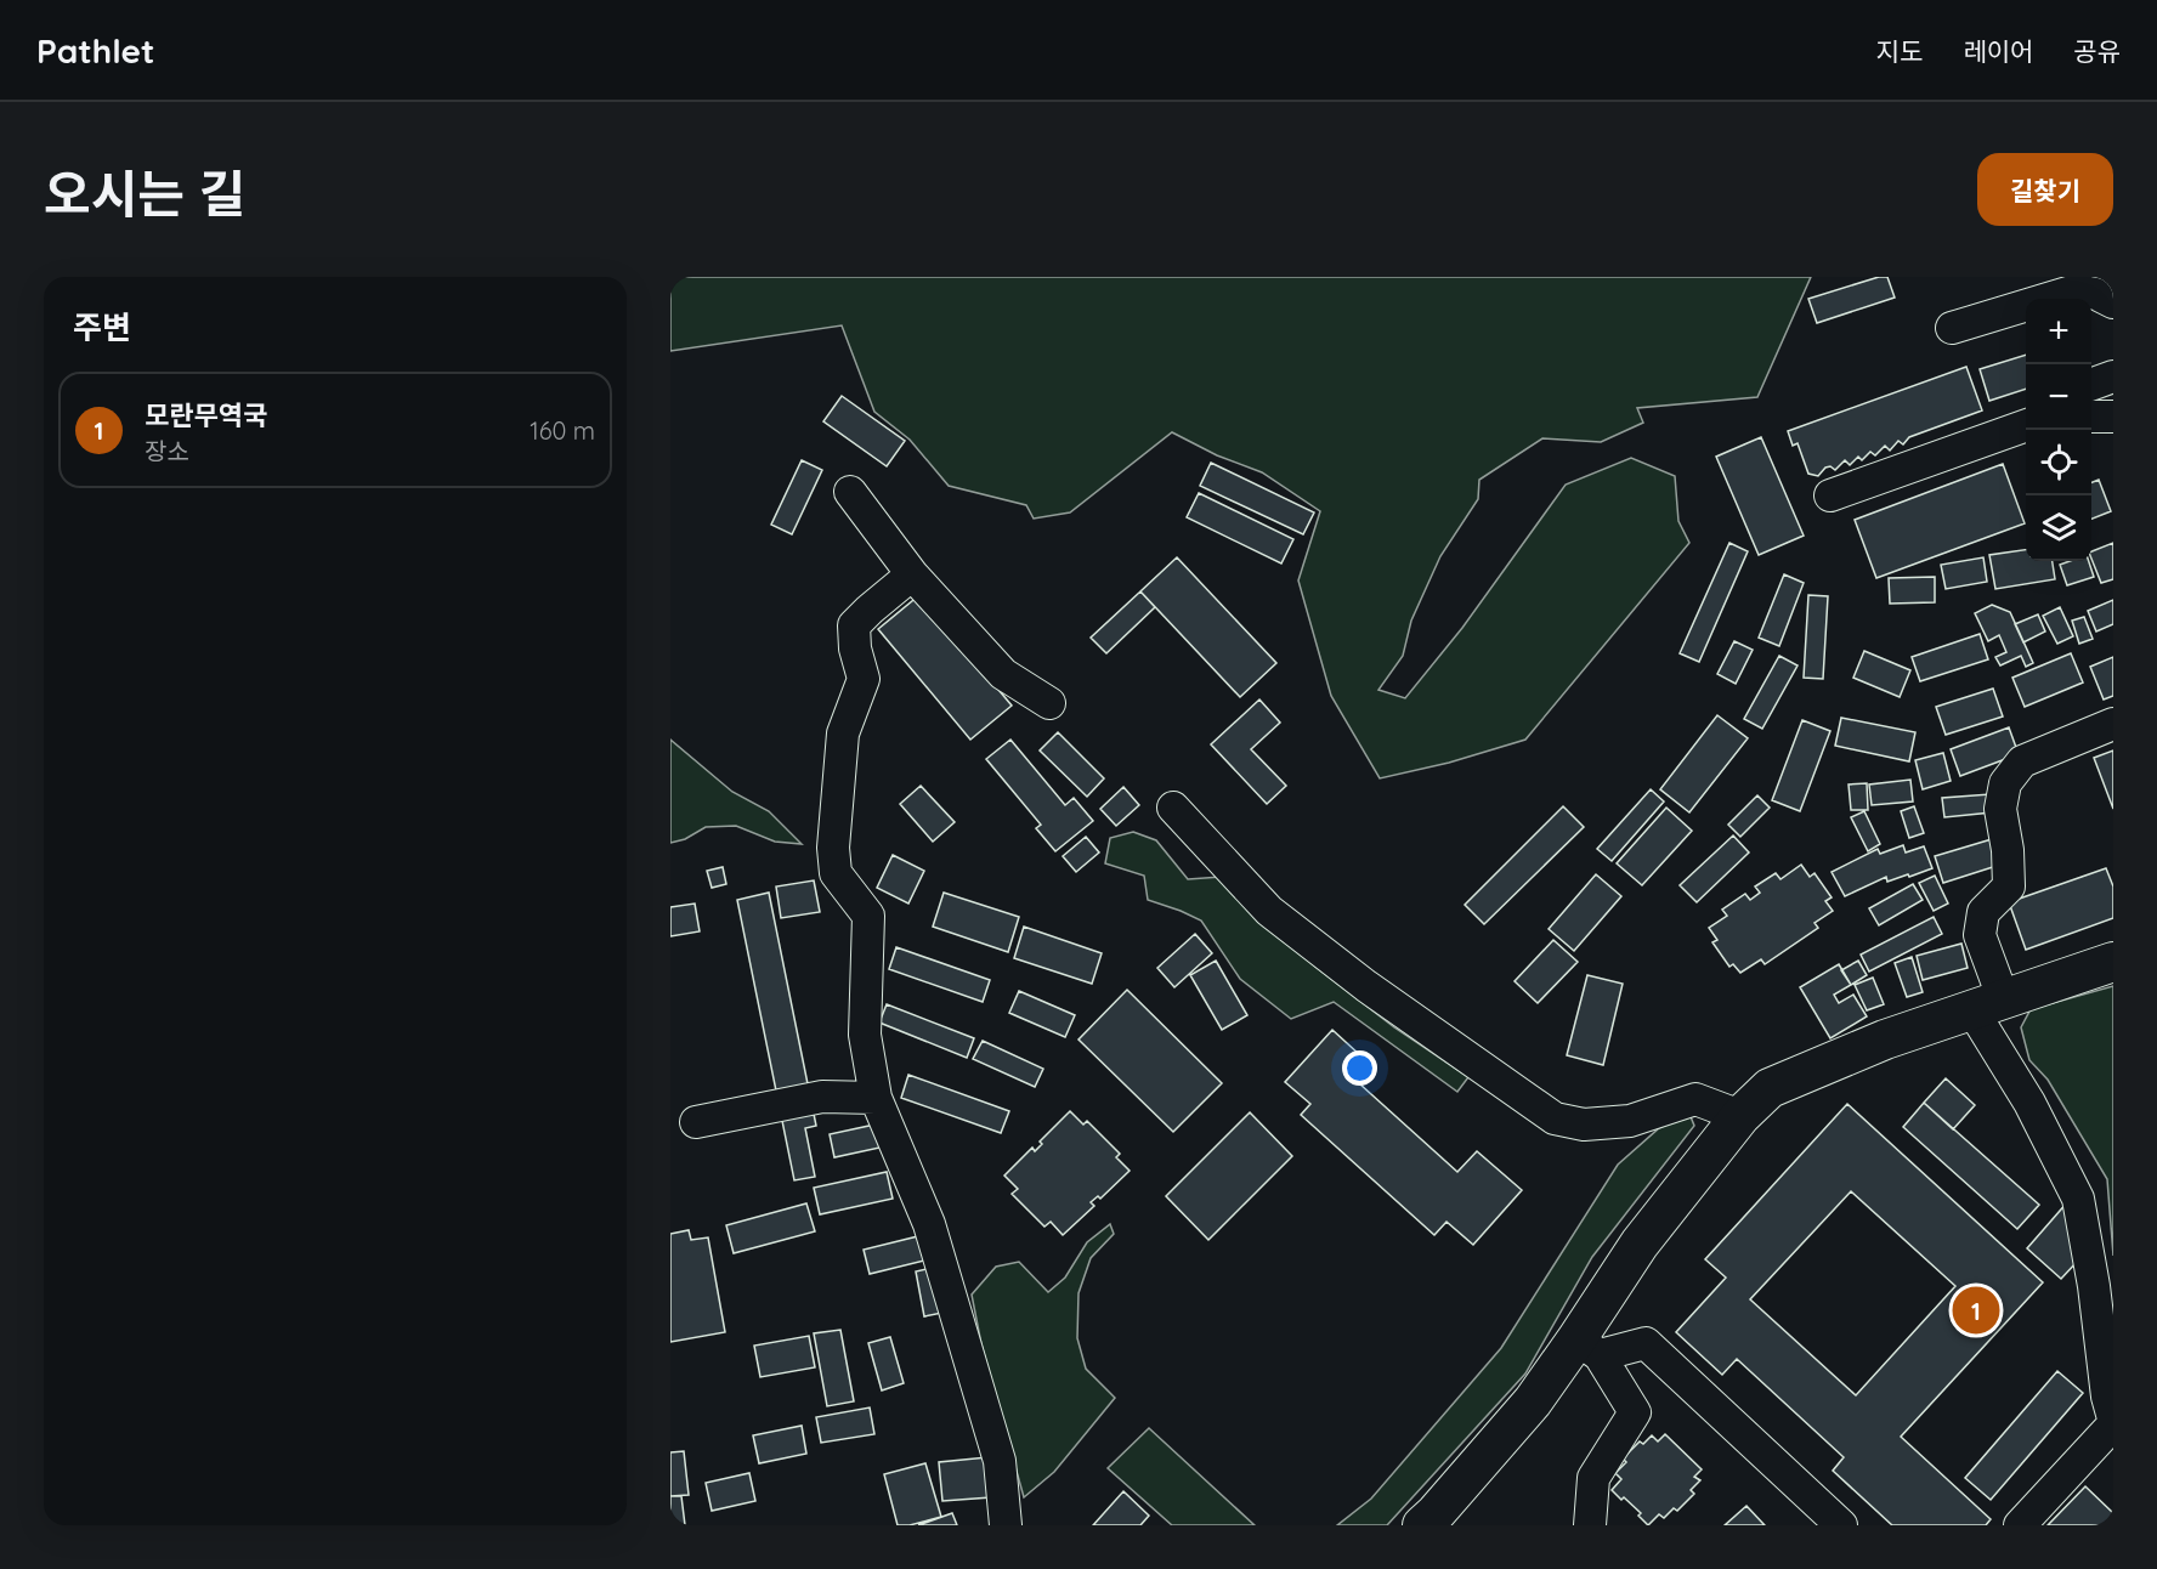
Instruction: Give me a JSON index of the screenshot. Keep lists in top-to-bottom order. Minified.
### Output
{"page":{"header":"Pathlet","nav":["지도","레이어","공유"],"title":"오시는 길","buttons":"길찾기","heading":"주변","map_buttons":["+","−"],"list":[{"mark":"1","name":"모란무역국","note":"장소","value":"160 m"}],"pins":"1"}}
